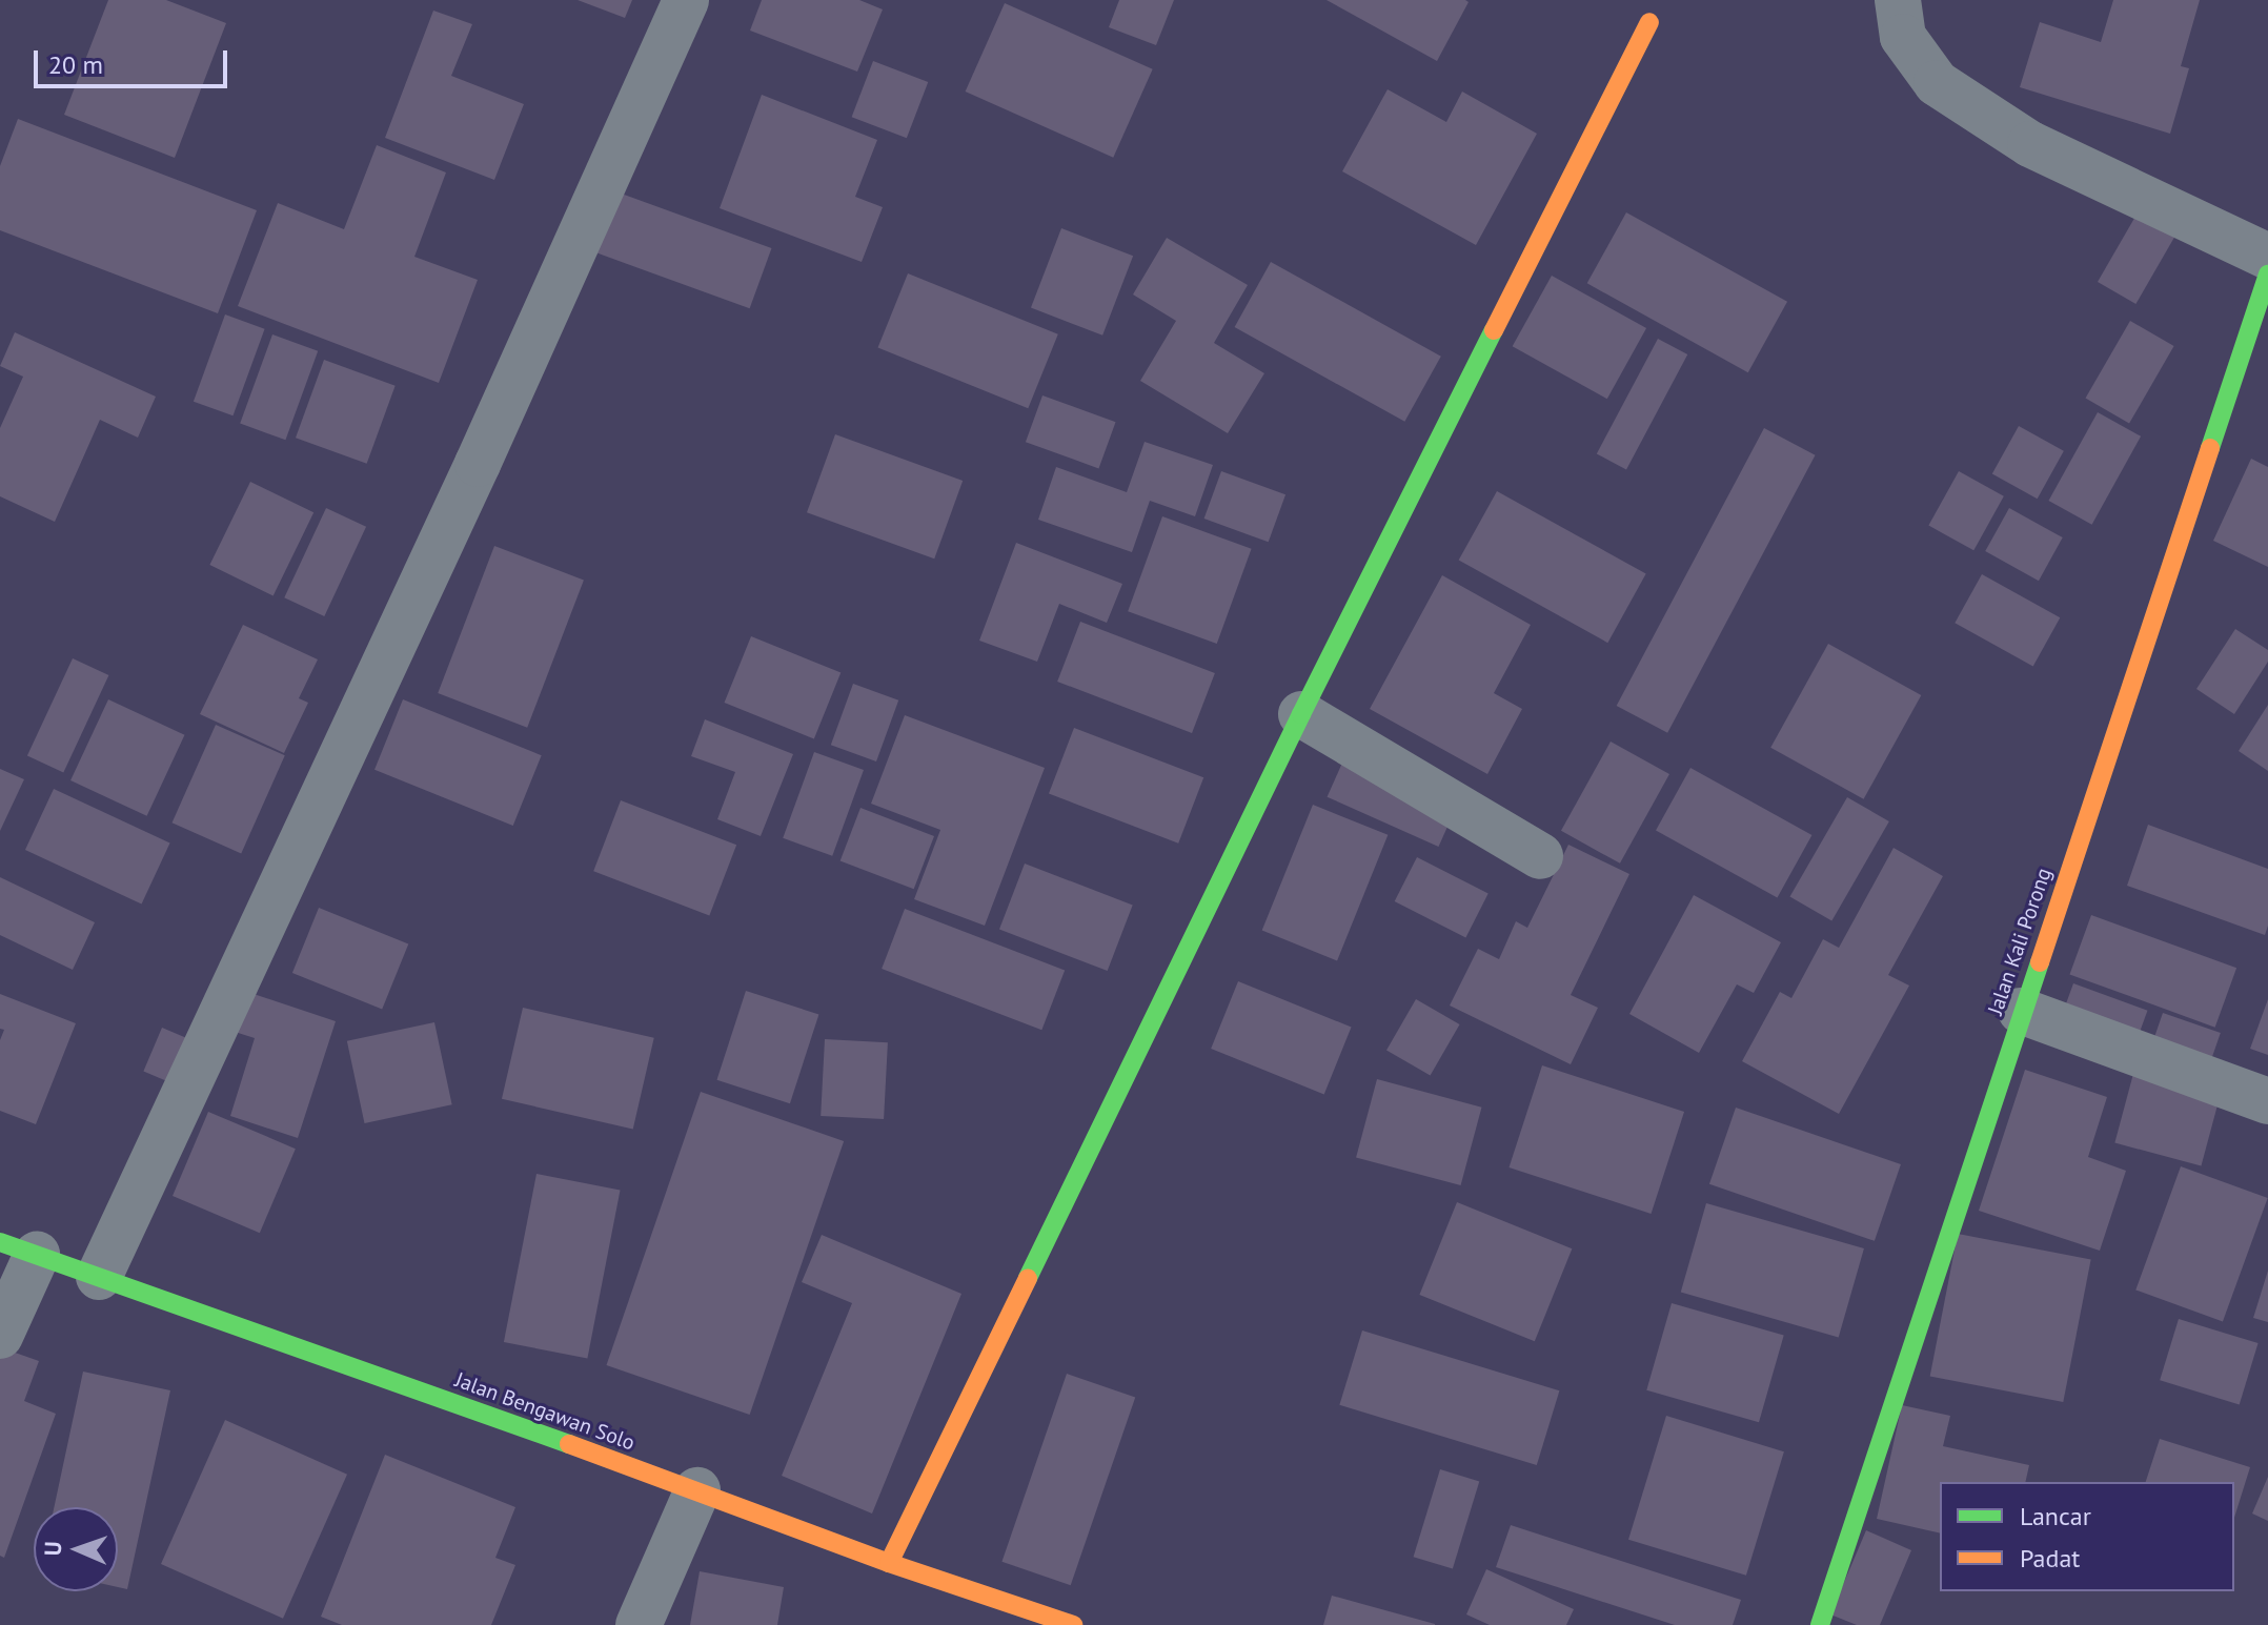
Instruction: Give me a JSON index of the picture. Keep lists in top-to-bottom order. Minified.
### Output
{"streets":{"street":["Jalan Kali Porong","Jalan Bengawan Solo"]},"legend":["Lancar","Padat"],"scale_bar":"20 m","north":"left"}
